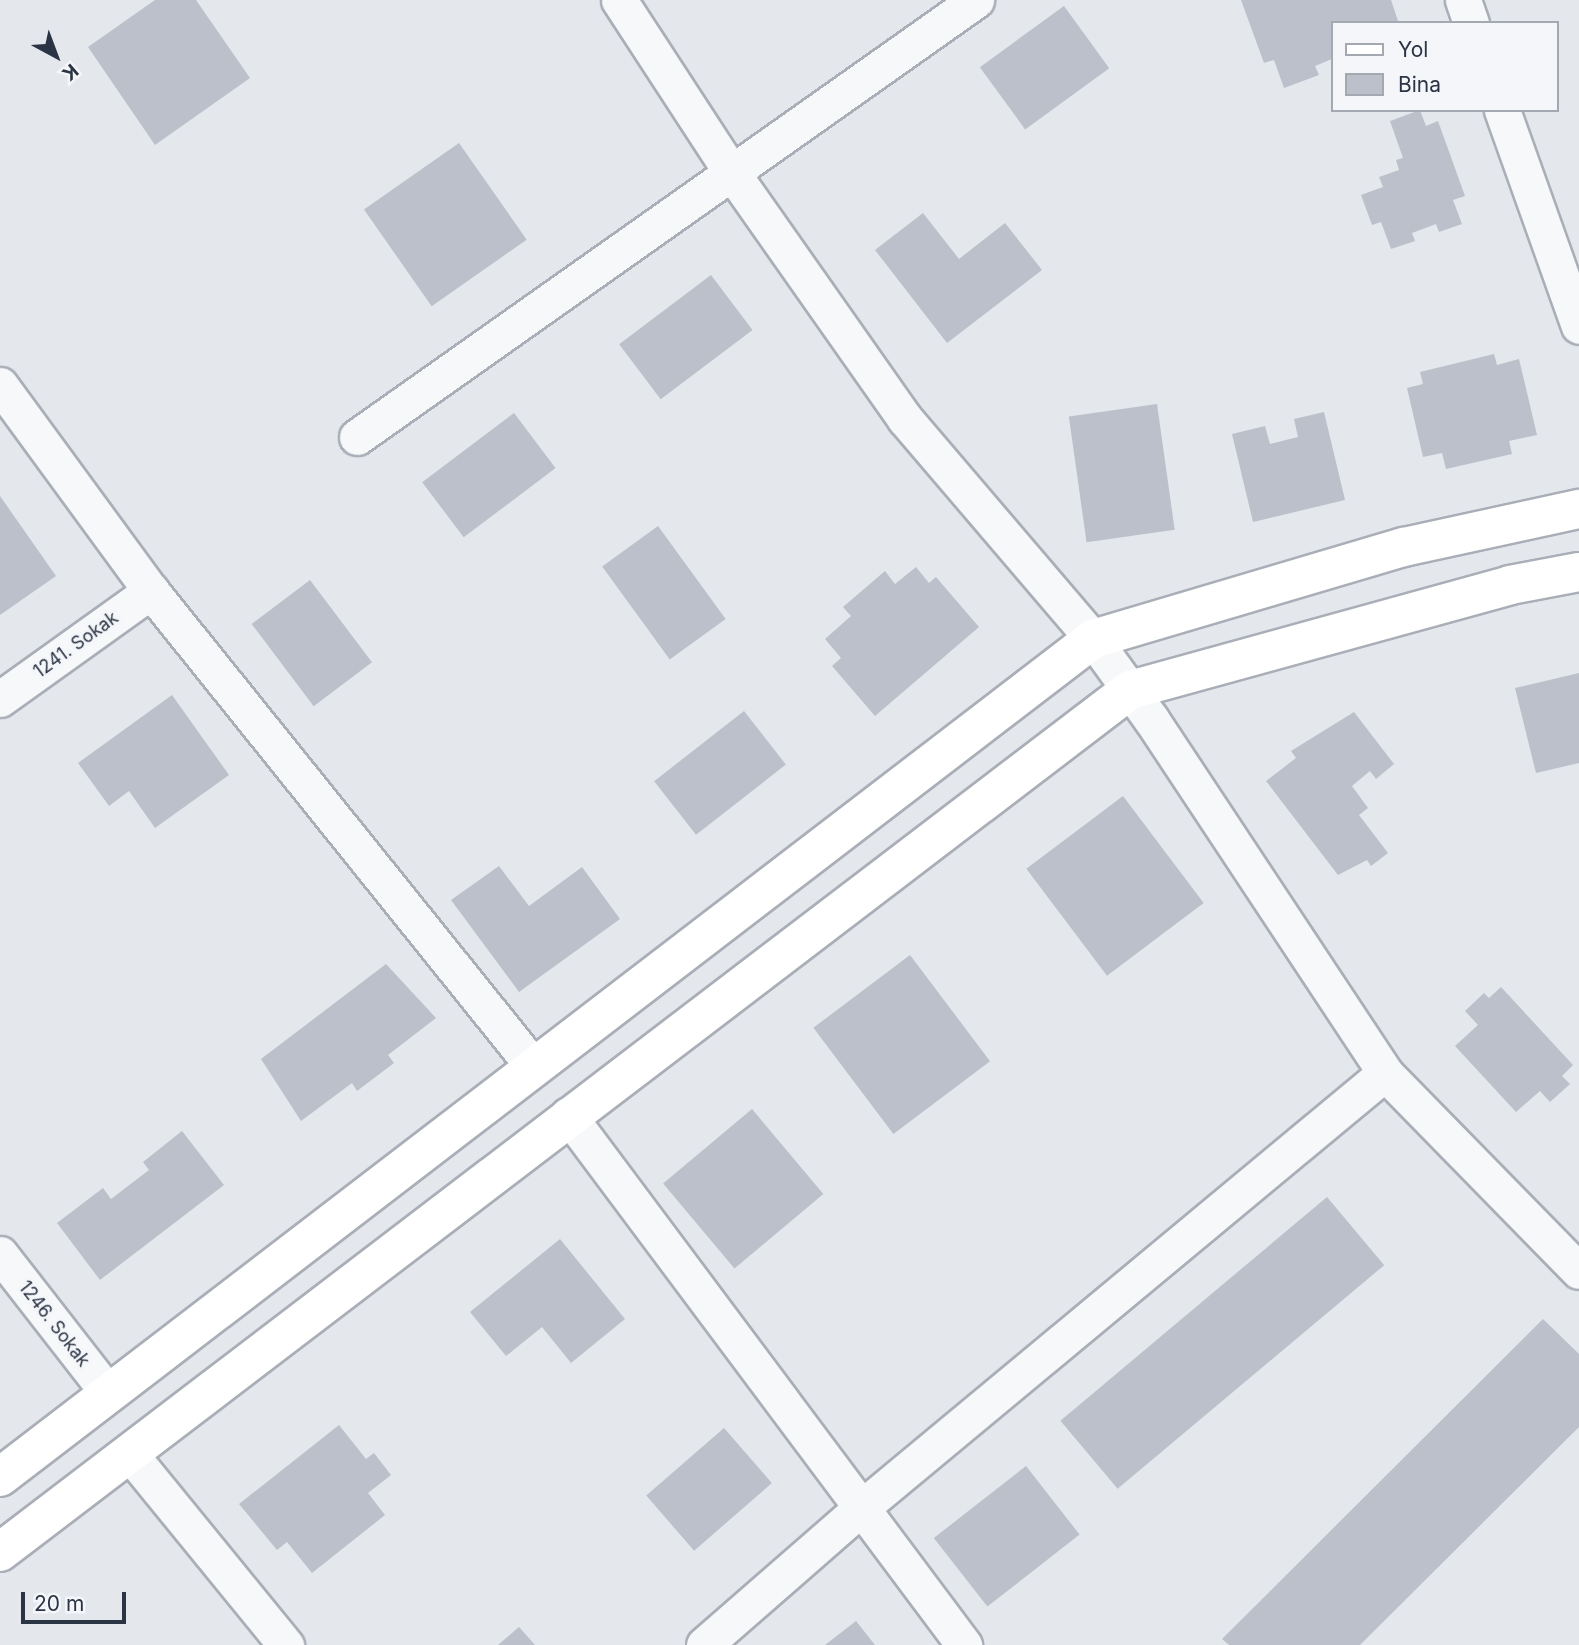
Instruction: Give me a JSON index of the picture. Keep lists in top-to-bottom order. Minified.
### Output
{"streets":{"street":["1241. Sokak","1246. Sokak"]},"legend":["Yol","Bina"],"scale_bar":"20 m","north":"bottom right"}
